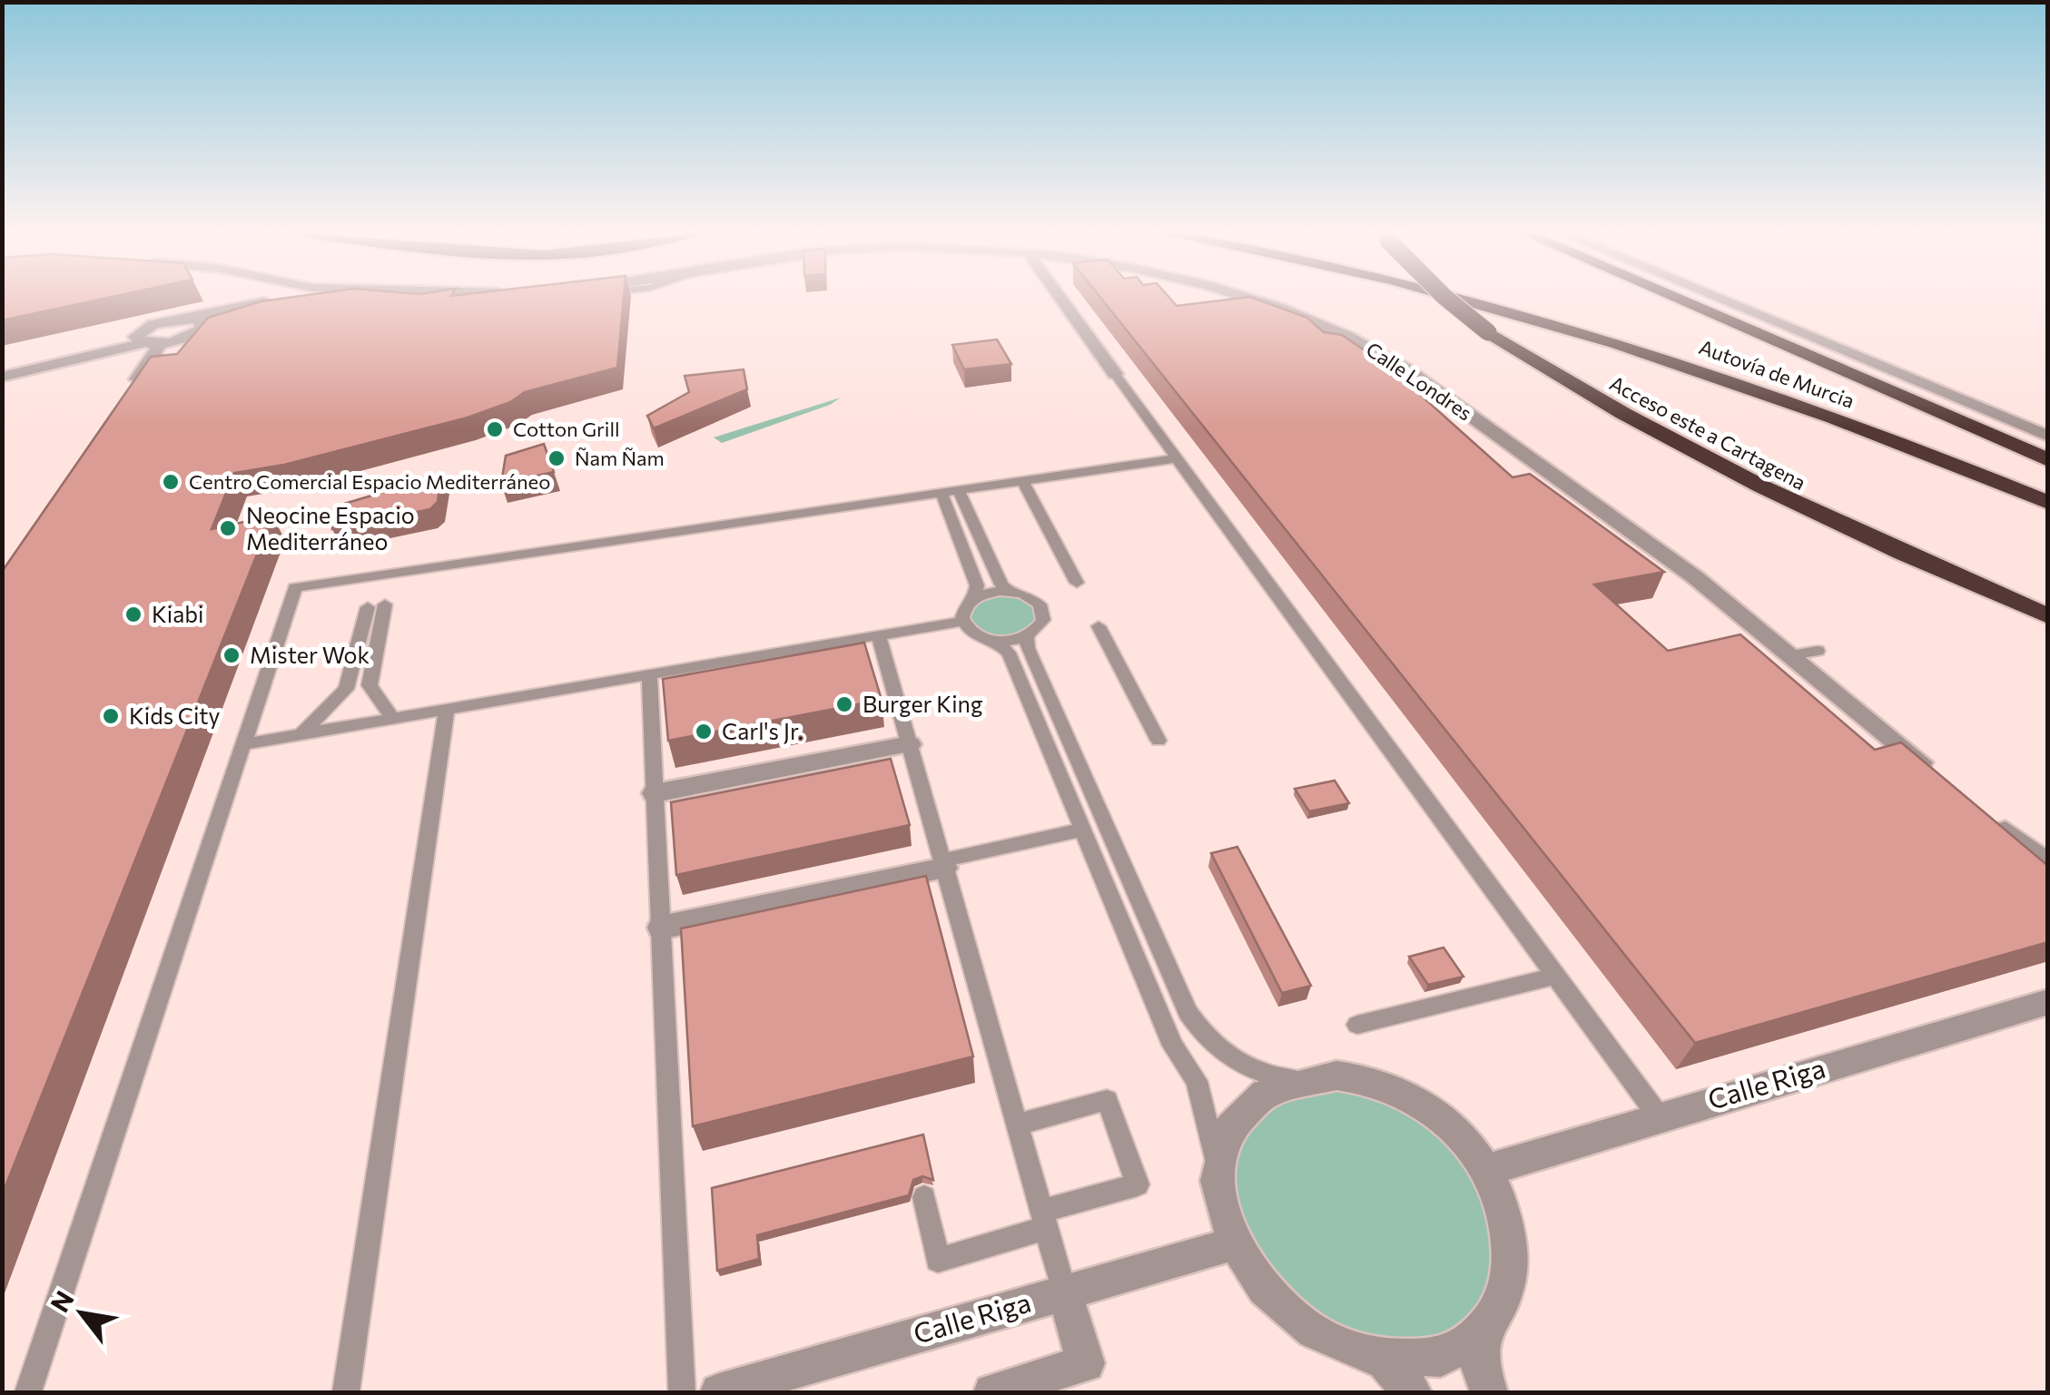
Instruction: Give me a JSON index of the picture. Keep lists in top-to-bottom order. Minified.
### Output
{"streets":{"highway":["Autovía de Murcia","Acceso este a Cartagena"],"street":["Calle Londres","Calle Riga"]},"places":["Cotton Grill","Ñam Ñam","Centro Comercial Espacio Mediterráneo","Neocine Espacio Mediterráneo","Kiabi","Mister Wok","Burger King","Kids City","Carl's Jr."],"north":"top left"}
